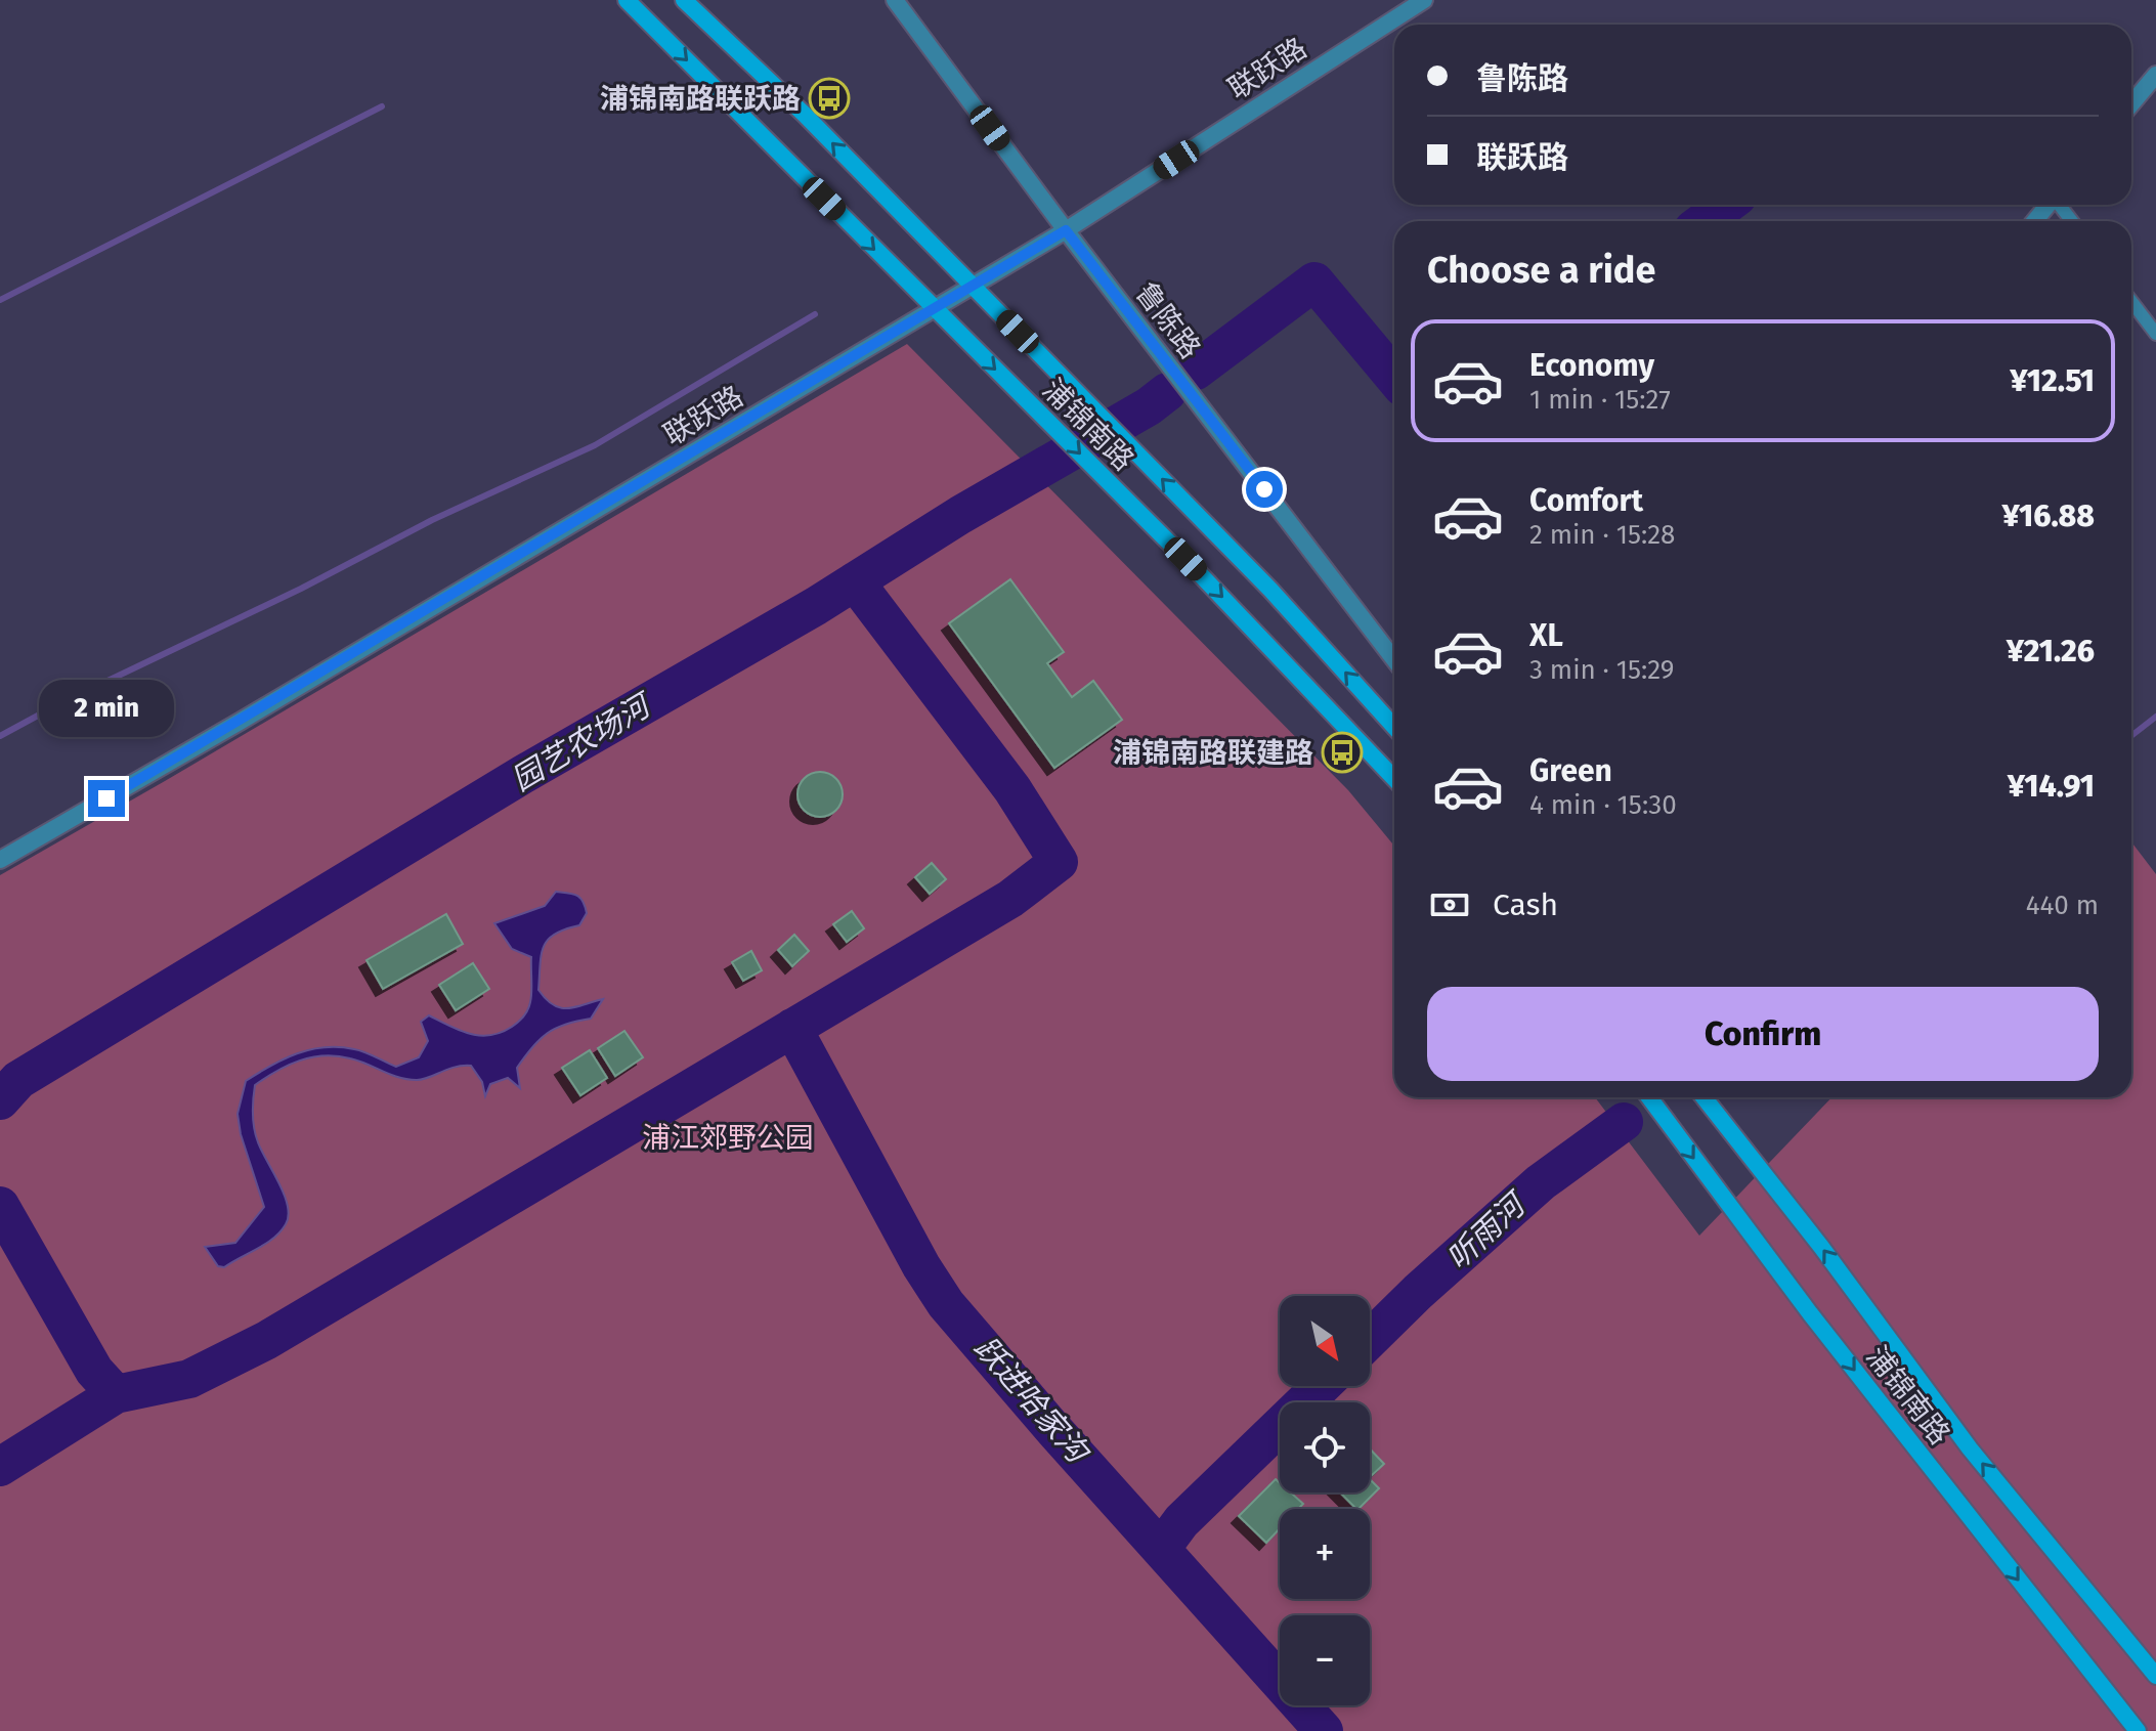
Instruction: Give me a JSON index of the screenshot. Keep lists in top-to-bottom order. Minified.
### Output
{"streets":{"main road":["浦锦南路"],"street":["联跃路","鲁陈路"]},"crossings":[["联跃路","鲁陈路"],["联跃路","浦锦南路"]],"water":["园艺农场河","听雨河","跃进哈家沟"],"parks":["浦江郊野公园"],"places":{"bus stop":["浦锦南路联跃路","浦锦南路联建路"]},"north":"bottom right","page":{"banner":["鲁陈路","联跃路"],"heading":"Choose a ride","list":[{"name":"Economy","note":"1 min · 15:27","value":"¥12.51"},{"name":"Comfort","note":"2 min · 15:28","value":"¥16.88"},{"name":"XL","note":"3 min · 15:29","value":"¥21.26"},{"name":"Green","note":"4 min · 15:30","value":"¥14.91"}],"bubble":"2 min","pay":["Cash","440 m"],"buttons":"Confirm","map_buttons":["+","−"]}}
